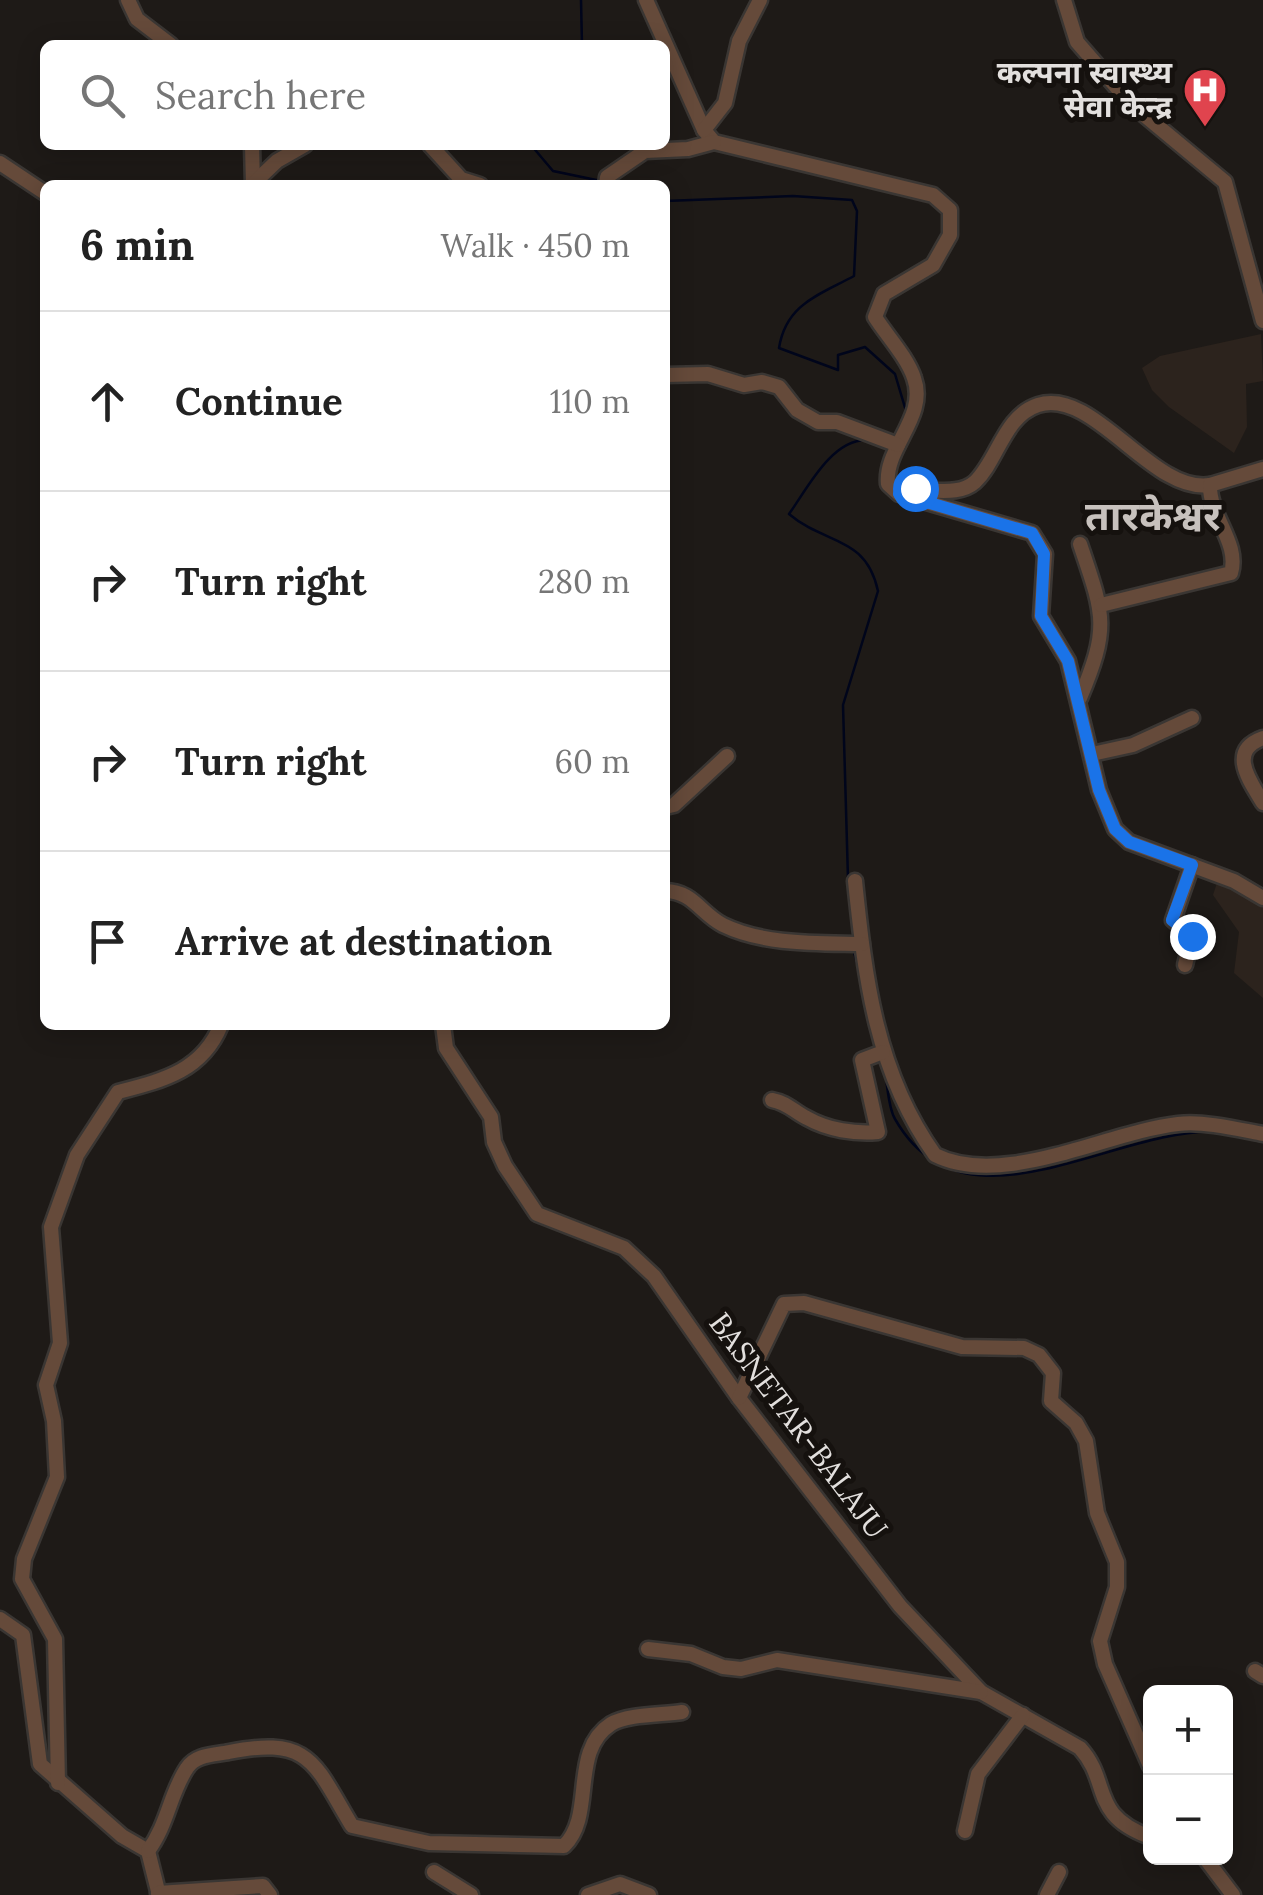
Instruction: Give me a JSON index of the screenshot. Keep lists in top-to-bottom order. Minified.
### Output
{"streets":{"street":["BASNETAR-BALAJU"]},"districts":["तारकेश्वर"],"places":{"hospital":["कल्पना स्वास्थ्य सेवा केन्द्र"]},"page":{"search":"Search here","heading":["6 min","Walk · 450 m"],"list":[["Continue","110 m"],["Turn right","280 m"],["Turn right","60 m"],"Arrive at destination"],"map_buttons":["+","−"]}}
